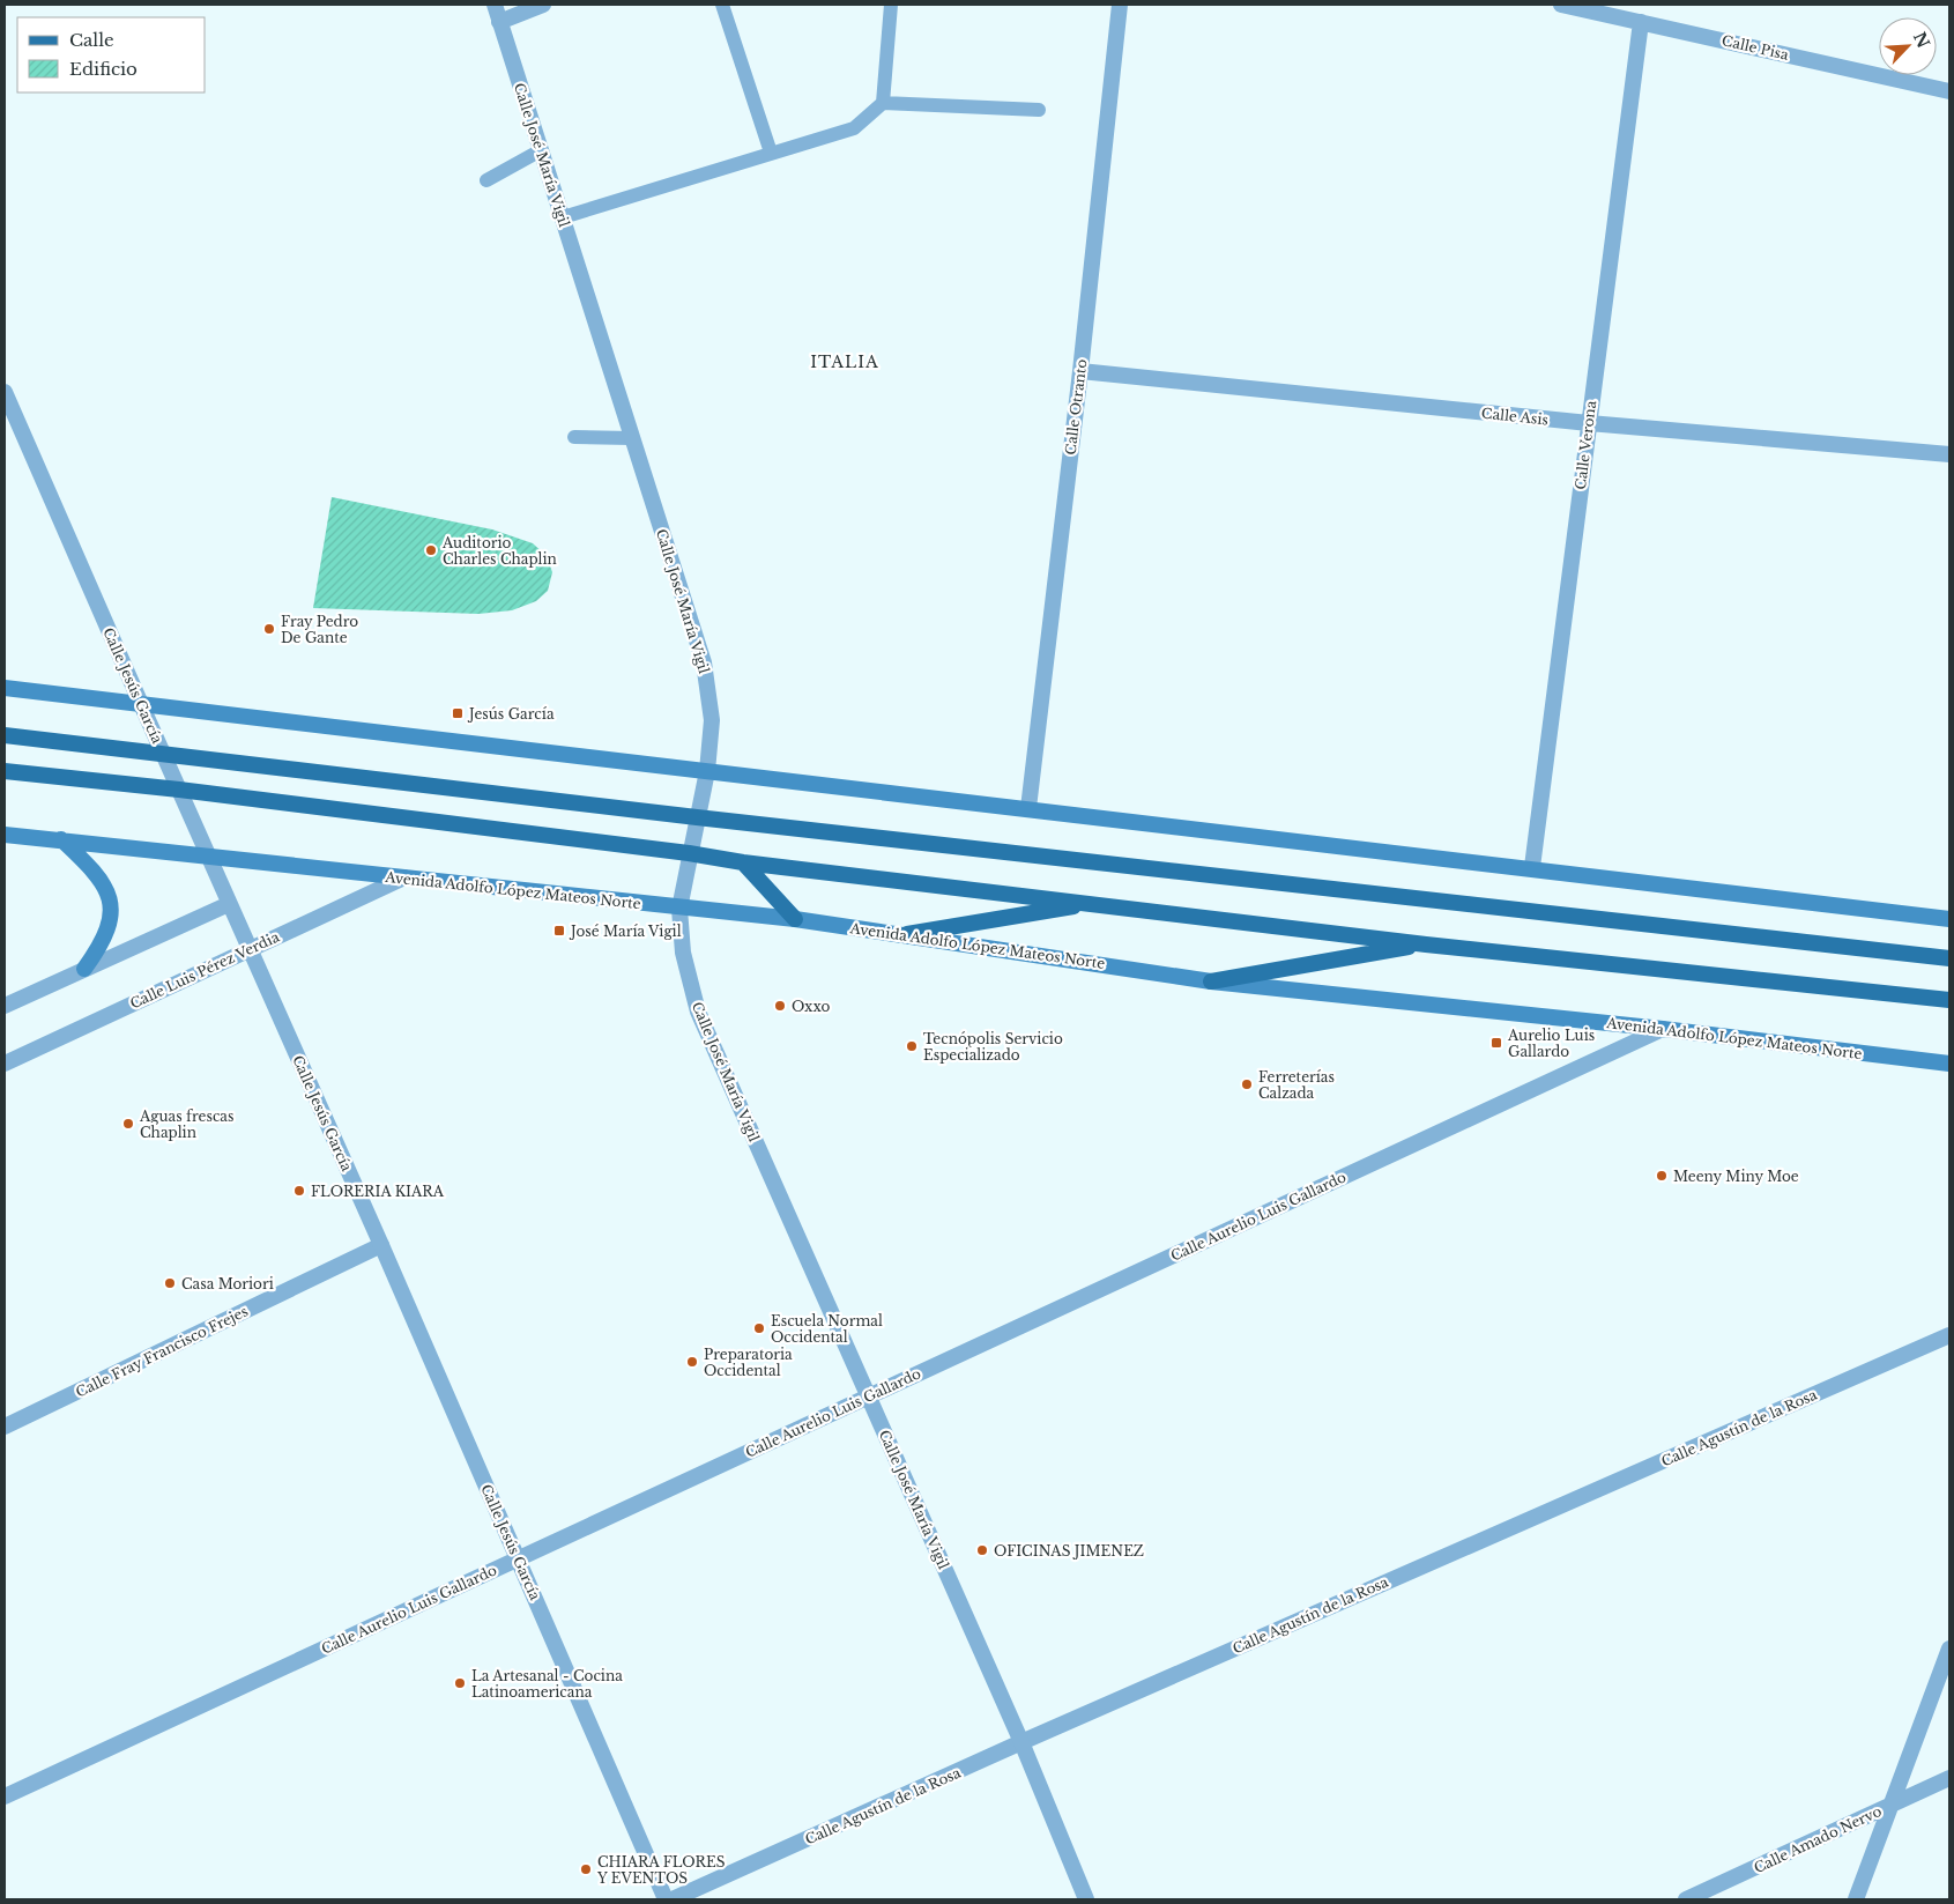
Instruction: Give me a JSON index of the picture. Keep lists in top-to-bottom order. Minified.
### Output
{"streets":{"main road":["Avenida Adolfo López Mateos Norte"],"street":["Calle Pisa","Calle José María Vigil","Calle Otranto","Calle Asis","Calle Verona","Calle Jesús García","Calle Luis Pérez Verdia","Calle Aurelio Luis Gallardo","Calle Fray Francisco Frejes","Calle Agustín de la Rosa","Calle Amado Nervo"]},"crossings":[["Calle Pisa","Calle Verona"],["Calle José María Vigil","Avenida Adolfo López Mateos Norte"],["Calle José María Vigil","Calle Aurelio Luis Gallardo"],["Calle José María Vigil","Calle Agustín de la Rosa"],["Calle Otranto","Calle Asis"],["Calle Asis","Calle Verona"],["Calle Jesús García","Avenida Adolfo López Mateos Norte"],["Calle Jesús García","Calle Luis Pérez Verdia"],["Calle Jesús García","Calle Aurelio Luis Gallardo"],["Calle Jesús García","Calle Fray Francisco Frejes"],["Avenida Adolfo López Mateos Norte","Calle Luis Pérez Verdia"],["Avenida Adolfo López Mateos Norte","Calle Aurelio Luis Gallardo"]],"districts":["ITALIA"],"places":{"other":["Auditorio Charles Chaplin","Fray Pedro De Gante","Oxxo","Tecnópolis Servicio Especializado","Ferreterías Calzada","Aguas frescas Chaplin","Meeny Miny Moe","FLORERIA KIARA","Casa Moriori","Escuela Normal Occidental","Preparatoria Occidental","OFICINAS JIMENEZ","La Artesanal - Cocina Latinoamericana","CHIARA FLORES Y EVENTOS"],"transit":["Jesús García","José María Vigil","Aurelio Luis Gallardo"]},"legend":["Calle","Edificio"],"north":"top right"}
